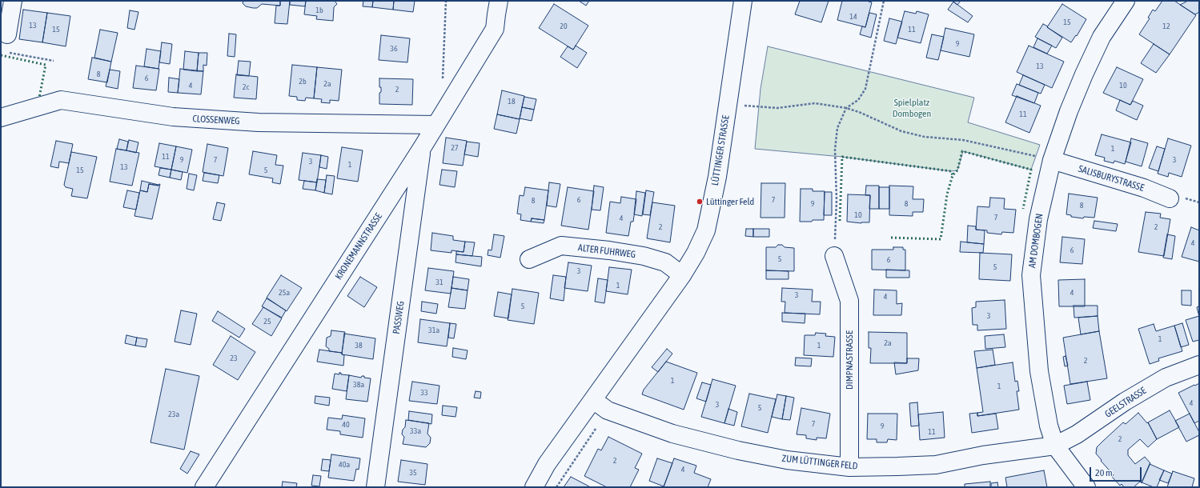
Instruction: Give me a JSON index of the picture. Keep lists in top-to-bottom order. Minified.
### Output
{"streets":{"street":["CLOSSENWEG","LÜTTINGER STRASSE","SALISBURYSTRASSE","AM DOMBOGEN","KRONEMANNSTRASSE","ALTER FUHRWEG","PASSWEG","DIMPNASTRASSE","GEELSTRASSE","ZUM LÜTTINGER FELD"]},"crossings":[["CLOSSENWEG","KRONEMANNSTRASSE"],["LÜTTINGER STRASSE","ALTER FUHRWEG"],["LÜTTINGER STRASSE","ZUM LÜTTINGER FELD"],["SALISBURYSTRASSE","AM DOMBOGEN"],["AM DOMBOGEN","GEELSTRASSE"],["AM DOMBOGEN","ZUM LÜTTINGER FELD"],["KRONEMANNSTRASSE","PASSWEG"],["DIMPNASTRASSE","ZUM LÜTTINGER FELD"],["GEELSTRASSE","ZUM LÜTTINGER FELD"]],"parks":["Spielplatz Dombogen"],"places":["Lüttinger Feld"],"house_numbers":["1b","14","15","13","20","12","15","11","9","36","13","8","6","2b","2a","4","10","2c","2","18","11","27","1","11","9","7","3","3","1","13","15","5","6","7","8","9","8","8","10","7","4","2","2","4","6","5","6","5","3","31","1","25a","4","3","4","5","3","25","31a","1","2a","38","1","23","2","1","38a","1","33","4","3","5","23a","7","40","9","33a","11","2","2","40a","4","35"],"scale_bar":"20 m"}
